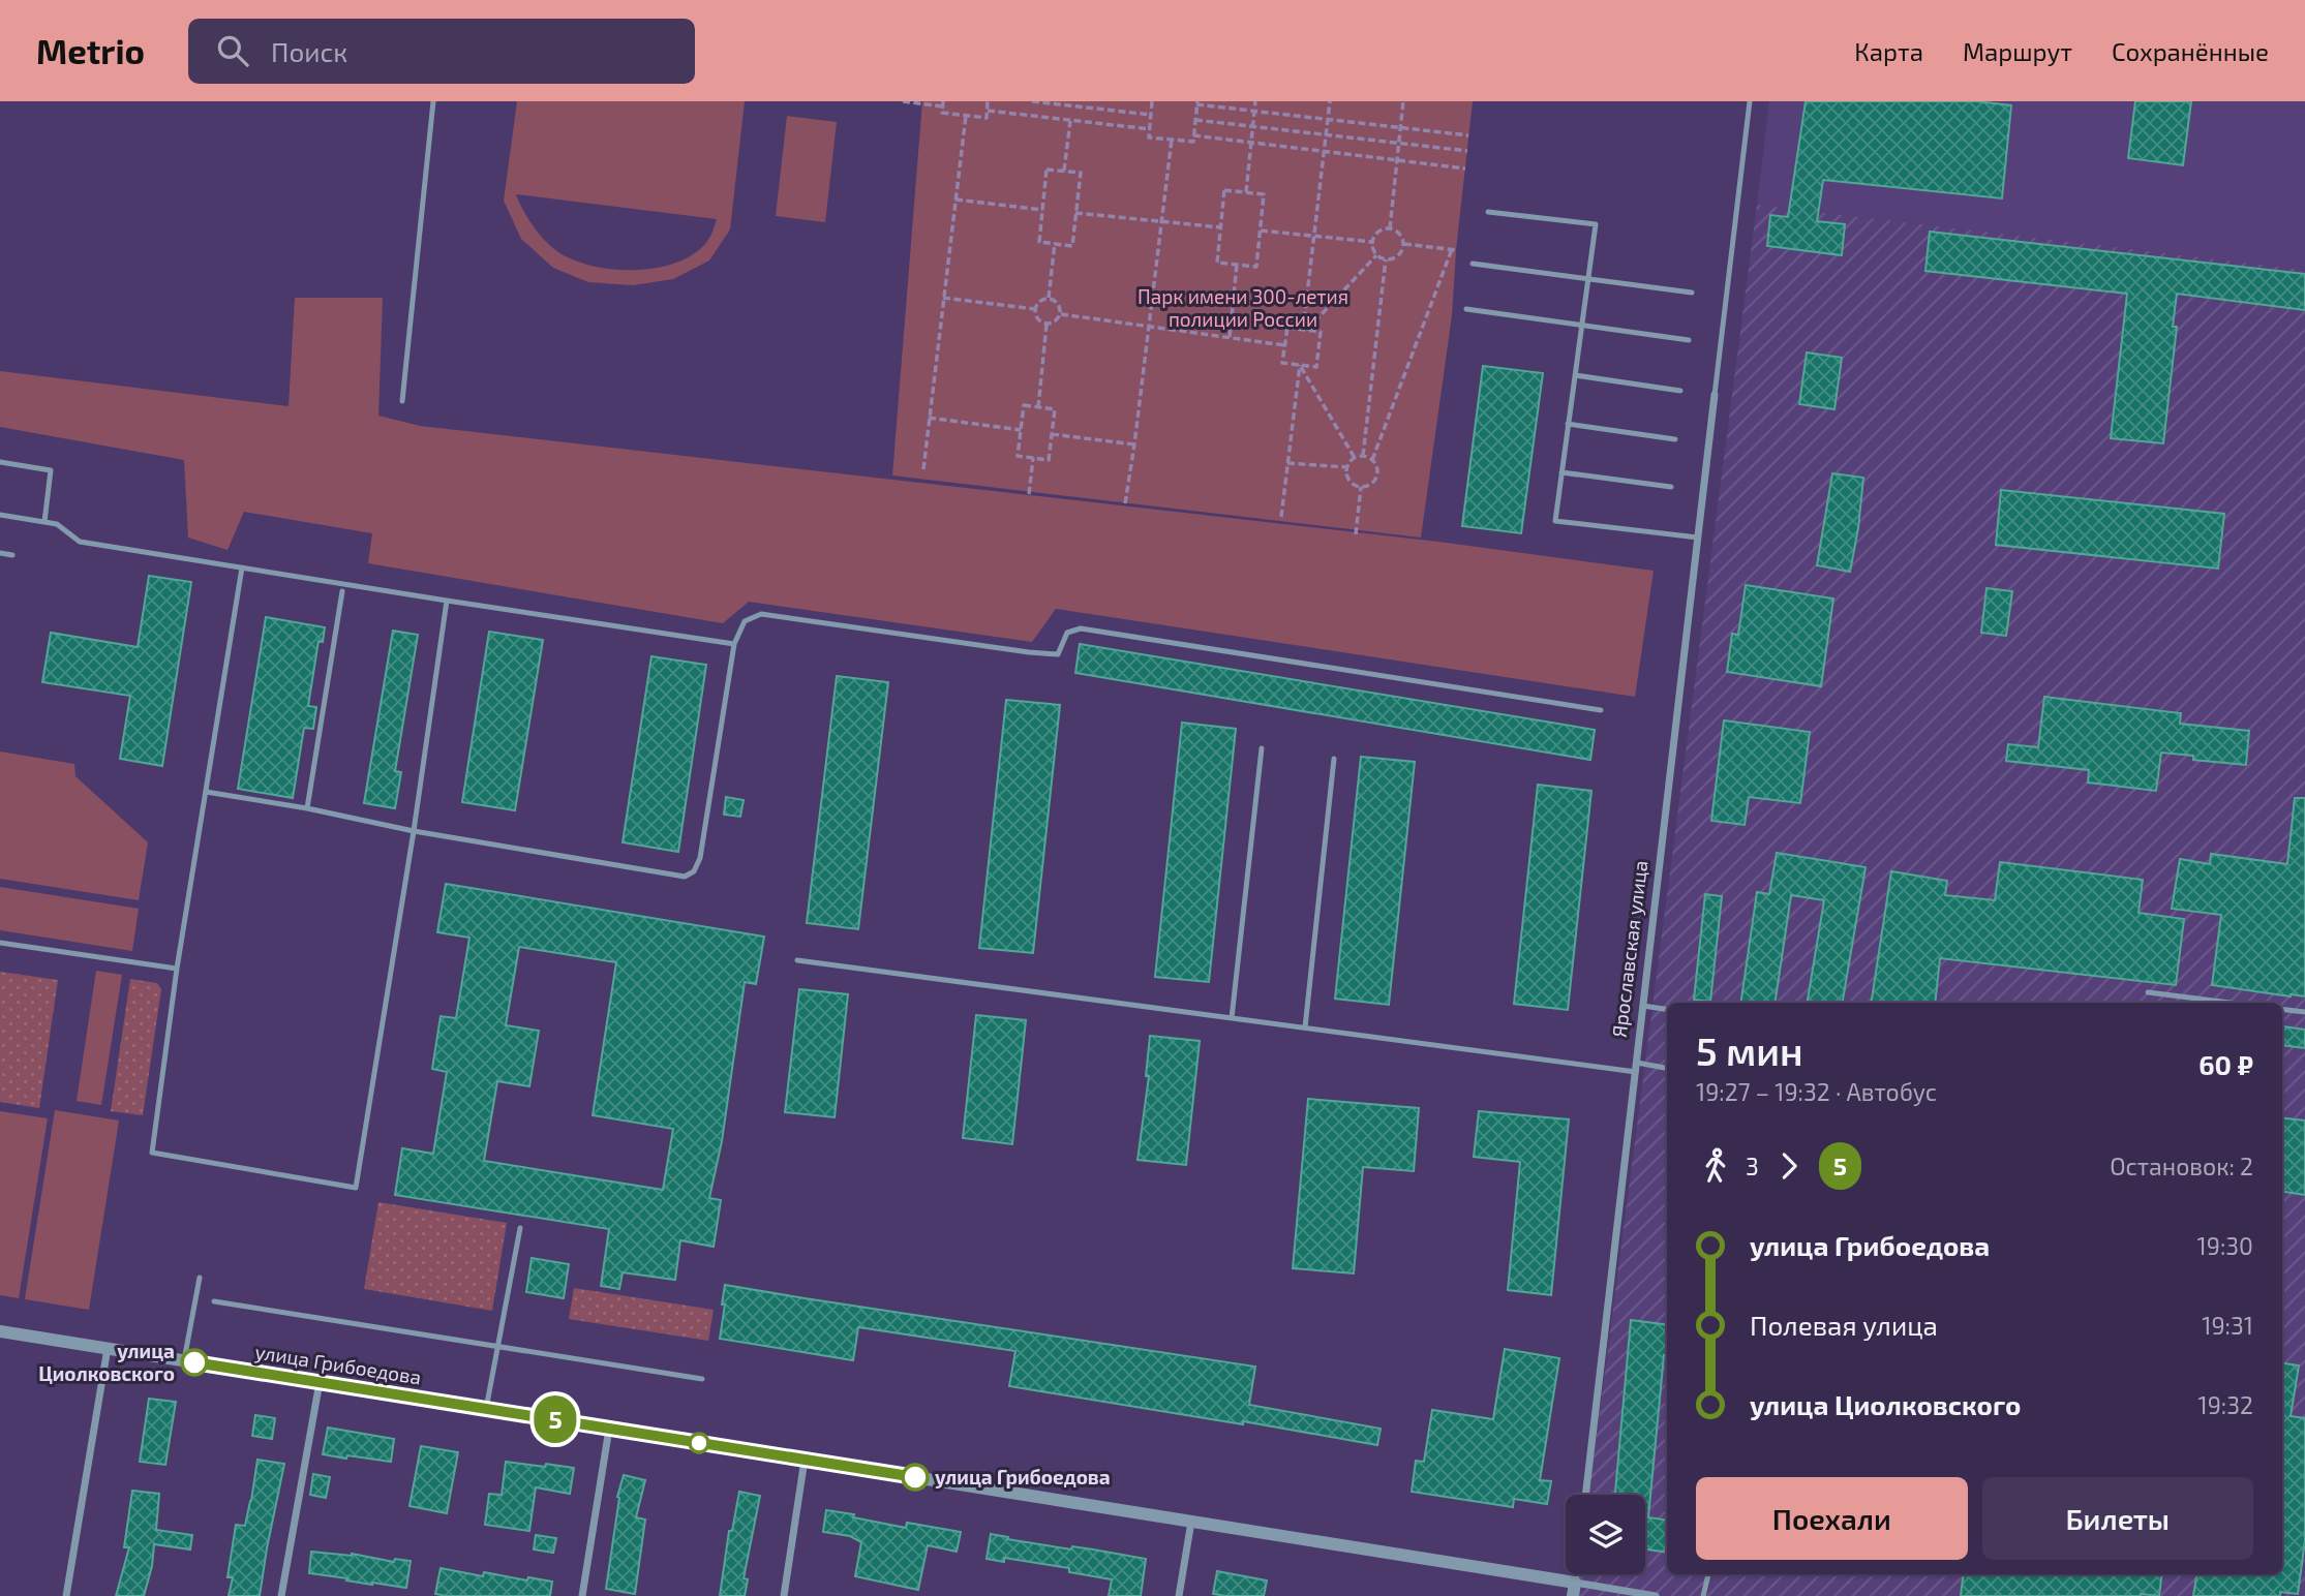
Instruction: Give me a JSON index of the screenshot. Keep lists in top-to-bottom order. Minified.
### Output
{"streets":{"street":["Ярославская улица","улица Грибоедова"]},"parks":["Парк имени 300-летия полиции России"],"places":["улица Циолковского","улица Грибоедова"],"lines":["bus line 5"],"page":{"header":"Metrio","search":"Поиск","nav":["Карта","Маршрут","Сохранённые"],"on_map":"5","heading":["5 мин","19:27 – 19:32 · Автобус","60 ₽"],"legs":["3","5","Остановок: 2"],"list":[{"name":"улица Грибоедова","value":"19:30"},{"name":"Полевая улица","value":"19:31"},{"name":"улица Циолковского","value":"19:32"}],"buttons":["Поехали","Билеты"]}}
